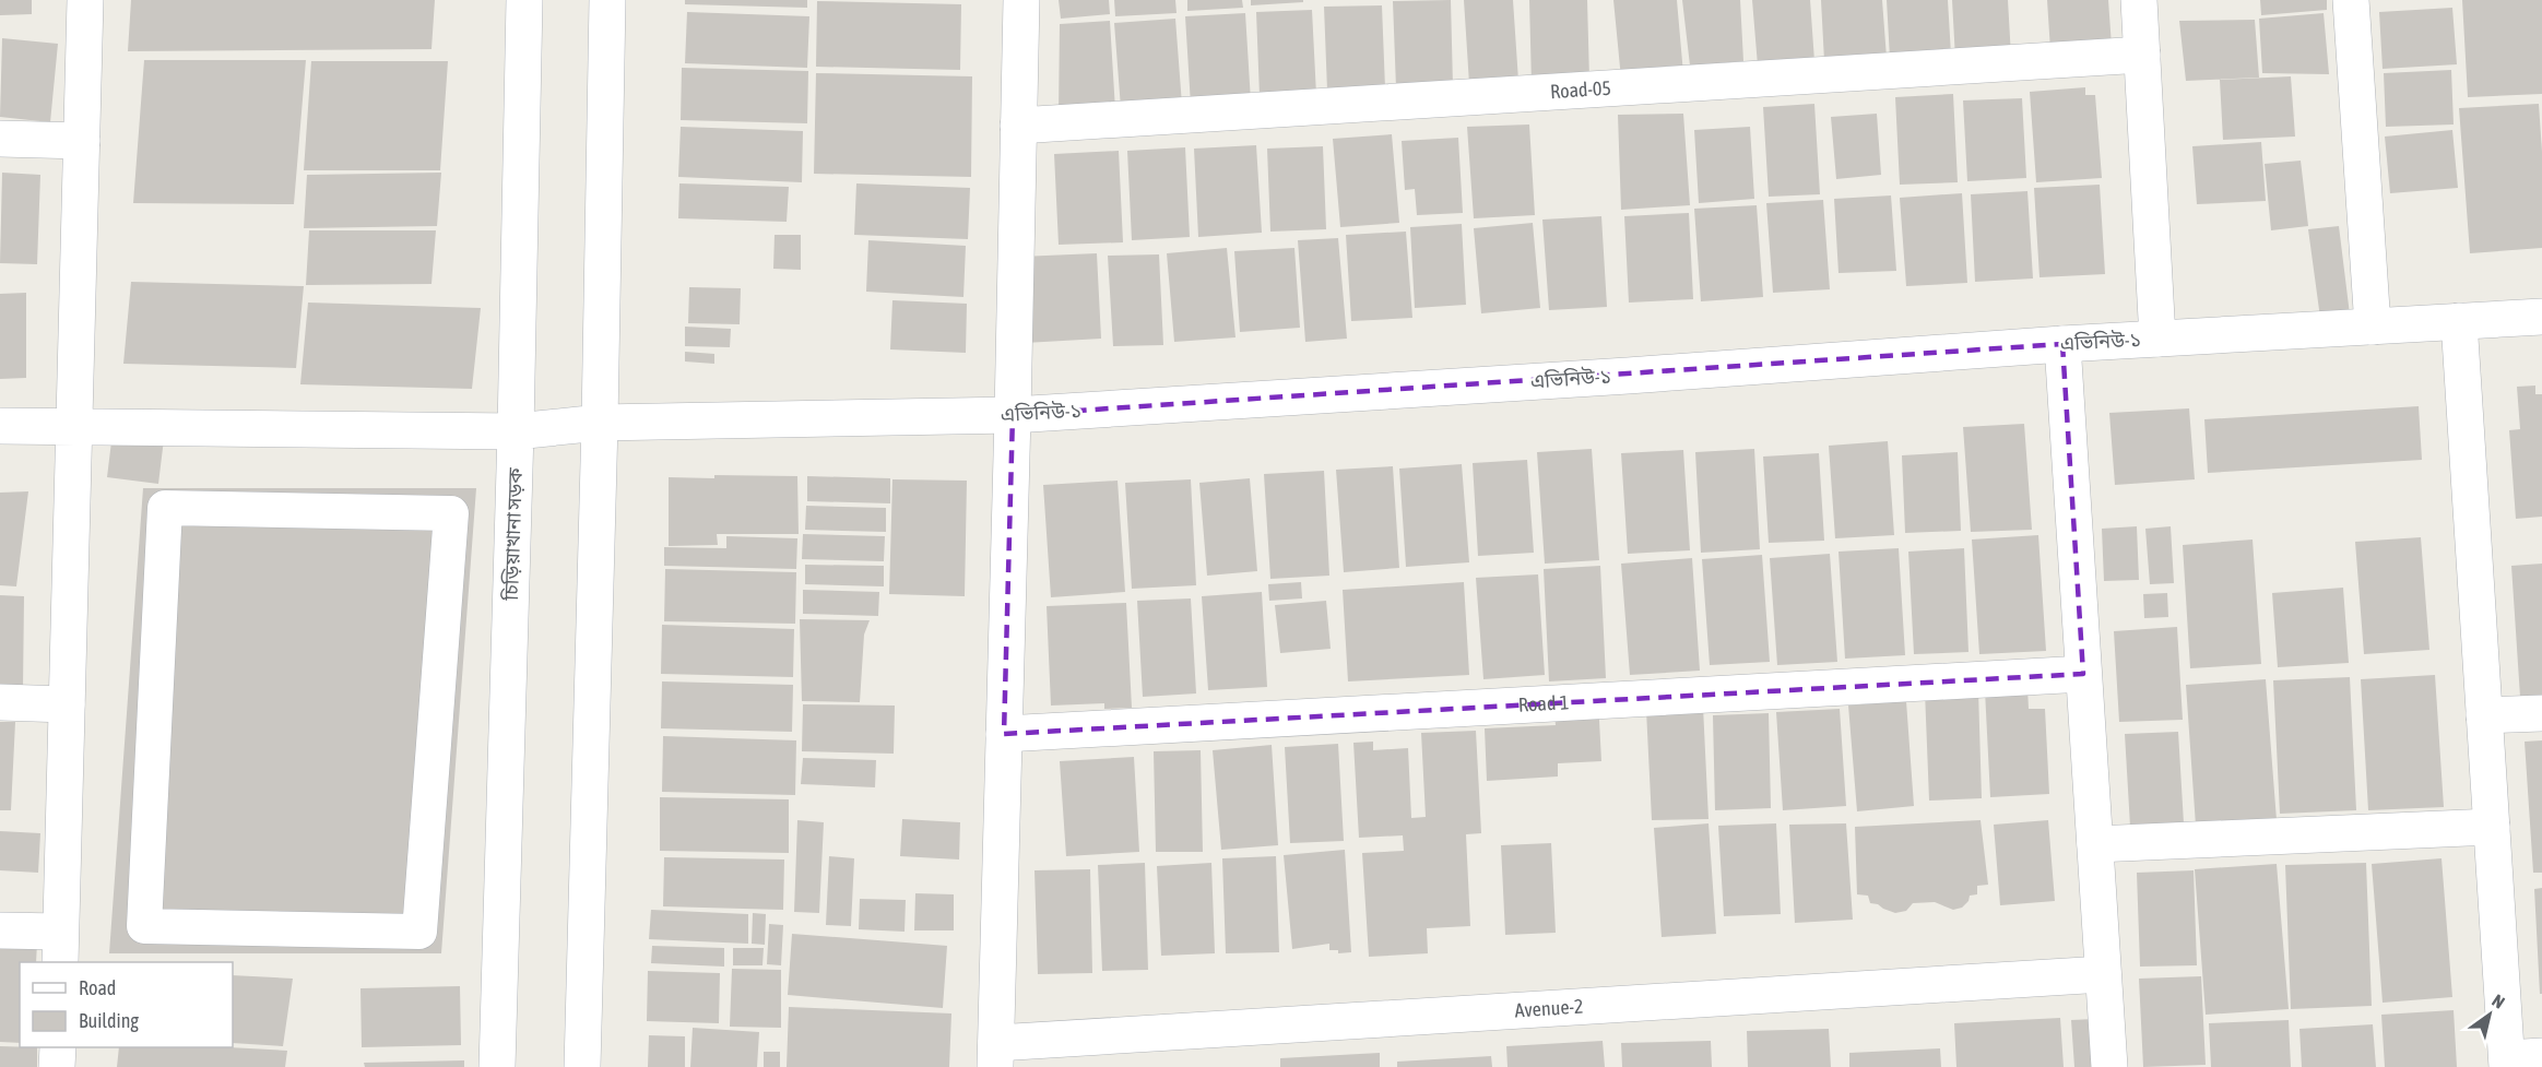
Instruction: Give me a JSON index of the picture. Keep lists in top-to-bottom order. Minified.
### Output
{"streets":{"street":["Road-05","এভিনিউ-১","চিড়িয়াখানা সড়ক","Road-1","Avenue-2"]},"crossings":[["এভিনিউ-১","চিড়িয়াখানা সড়ক"]],"legend":["Road","Building"],"north":"top right"}
